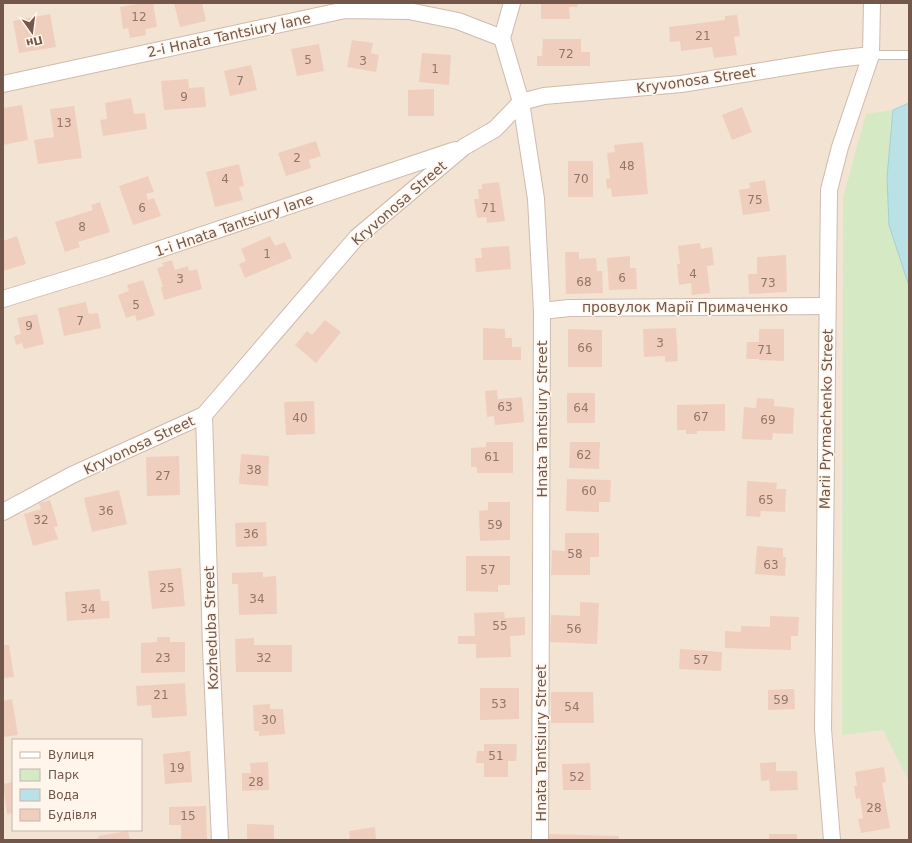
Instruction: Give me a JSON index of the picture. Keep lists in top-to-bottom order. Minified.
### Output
{"streets":{"street":["2-i Hnata Tantsiury lane","Kryvonosa Street","1-i Hnata Tantsiury lane","провулок Марії Примаченко","Hnata Tantsiury Street","Marii Prymachenko Street","Kozheduba Street"]},"crossings":[["2-i Hnata Tantsiury lane","Hnata Tantsiury Street"],["Kryvonosa Street","1-i Hnata Tantsiury lane"],["Kryvonosa Street","Hnata Tantsiury Street"],["Kryvonosa Street","Marii Prymachenko Street"],["Kryvonosa Street","Kozheduba Street"],["провулок Марії Примаченко","Hnata Tantsiury Street"],["провулок Марії Примаченко","Marii Prymachenko Street"]],"house_numbers":["12","21","72","5","3","1","7","9","13","2","48","4","70","75","6","71","8","1","4","6","3","68","73","5","7","9","3","66","71","63","64","67","40","69","62","61","38","27","60","65","36","32","59","36","58","63","57","25","34","34","55","56","23","32","57","21","59","53","54","30","51","19","52","28","28","15"],"legend":["Вулиця","Парк","Вода","Будівля"],"north":"bottom"}
